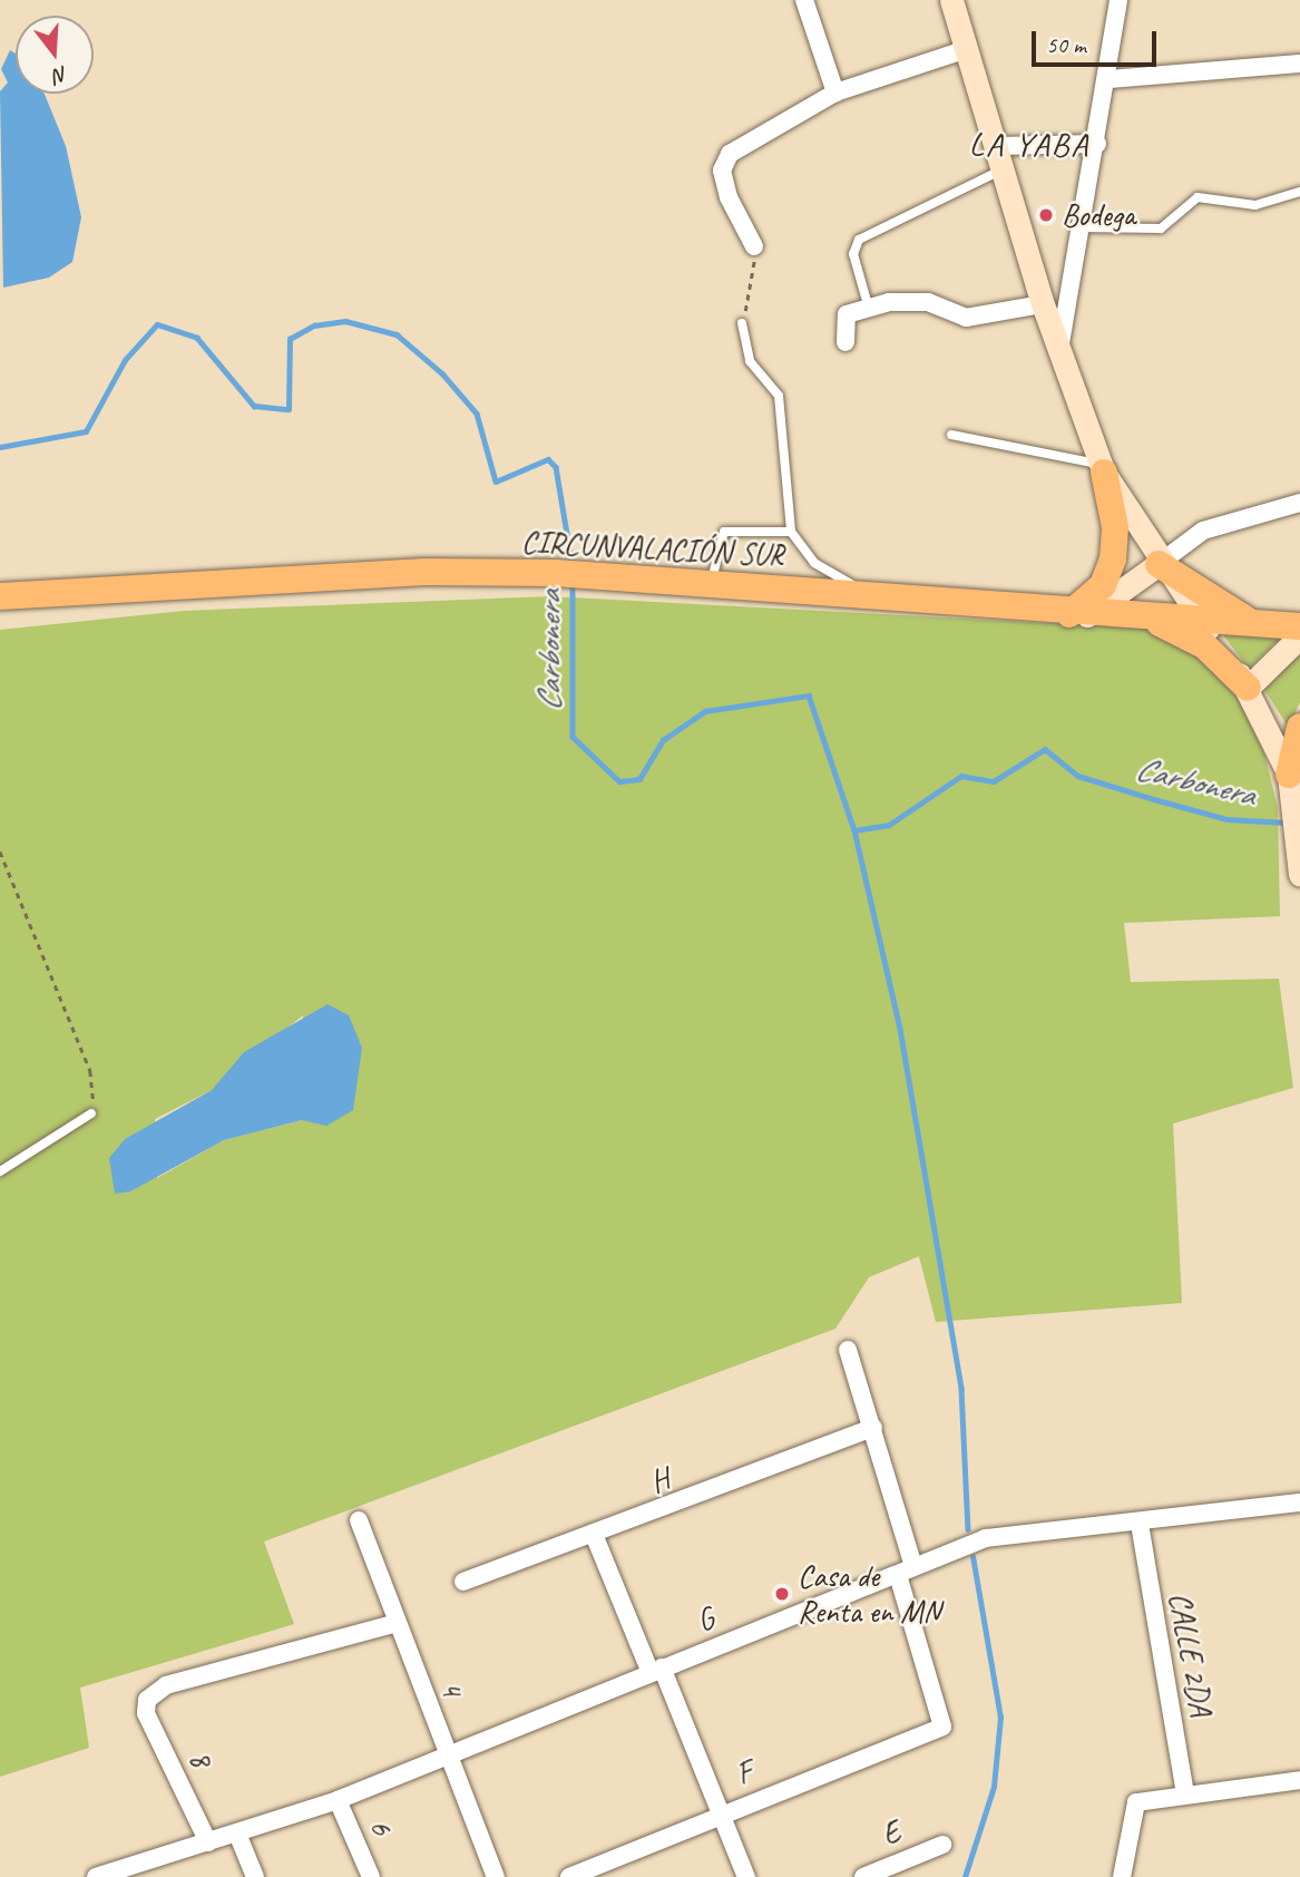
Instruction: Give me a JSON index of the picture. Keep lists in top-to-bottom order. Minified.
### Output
{"streets":{"main road":["CIRCUNVALACIÓN SUR"],"street":["H","G","CALLE 2DA","4","8","F","6","E"]},"crossings":[["G","CALLE 2DA"],["G","4"],["G","8"],["G","F"],["G","6"],["4","8"]],"districts":["LA YABA"],"water":["Carbonera"],"places":["Bodega","Casa de Renta en MN"],"scale_bar":"50 m","north":"bottom"}
